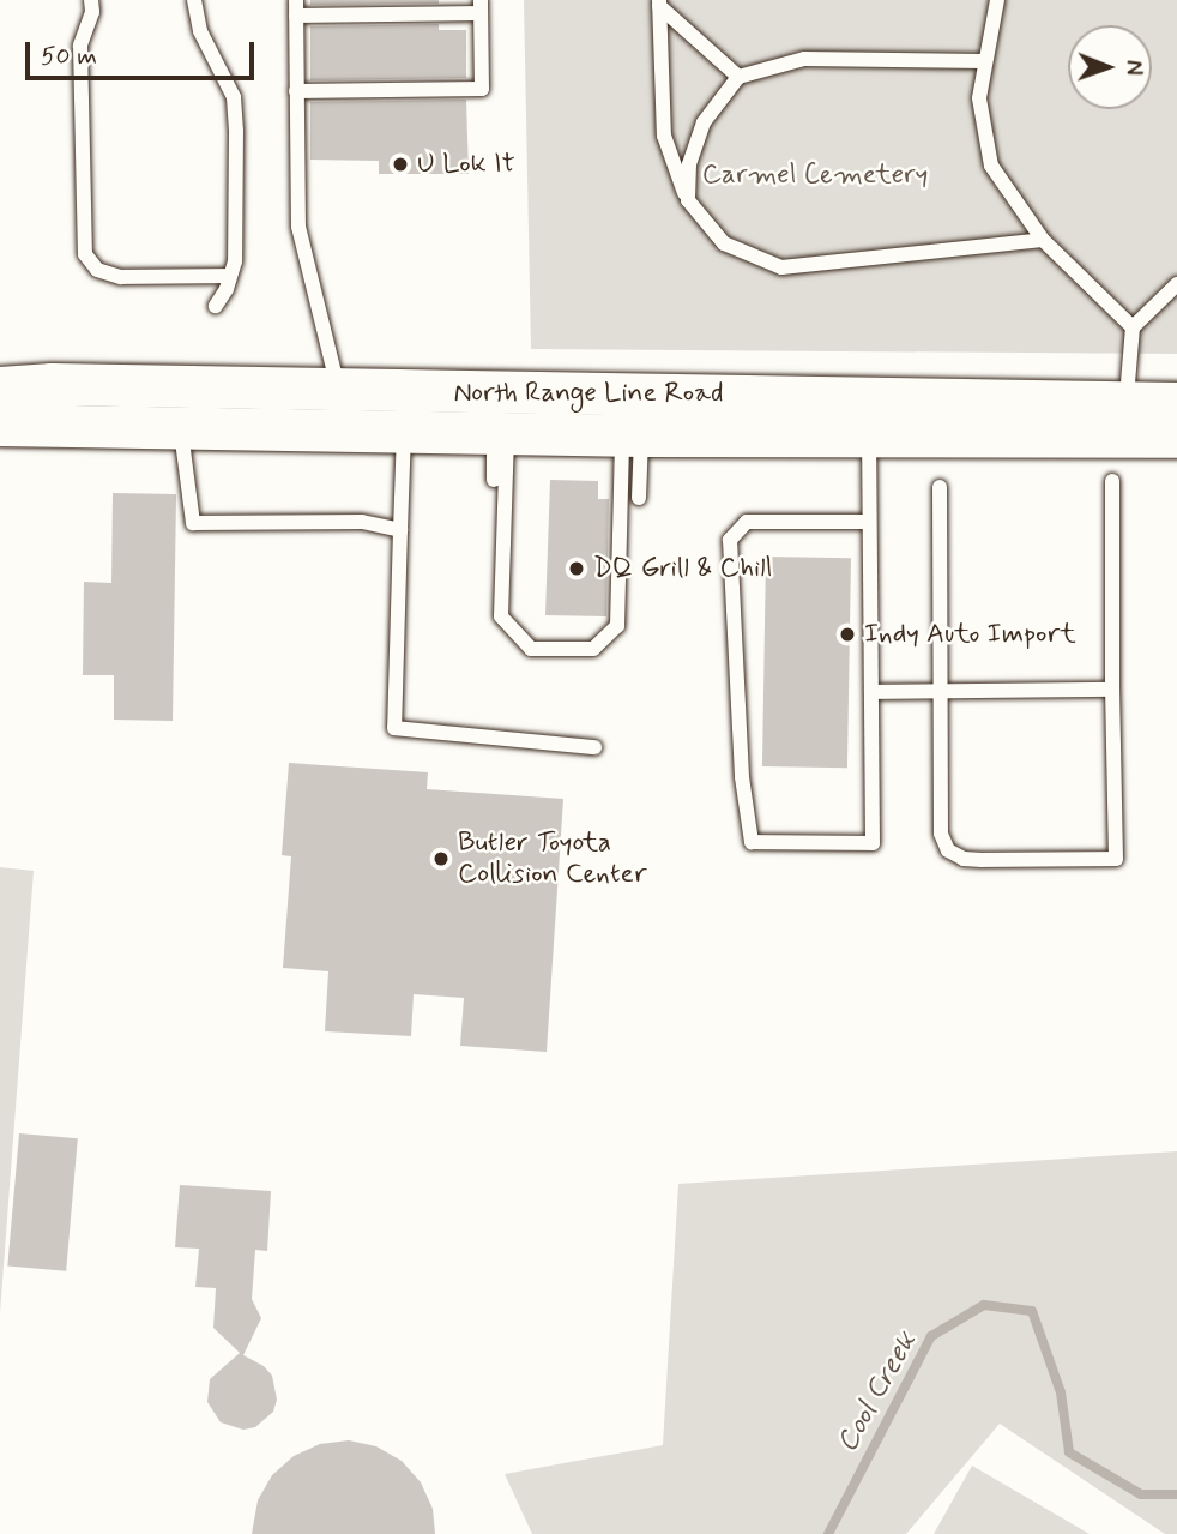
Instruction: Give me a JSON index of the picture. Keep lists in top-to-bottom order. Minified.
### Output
{"streets":{"main road":["North Range Line Road"]},"water":["Cool Creek"],"parks":["Carmel Cemetery"],"places":["U Lok It","DQ Grill & Chill","Indy Auto Import","Butler Toyota Collision Center"],"scale_bar":"50 m","north":"right"}
